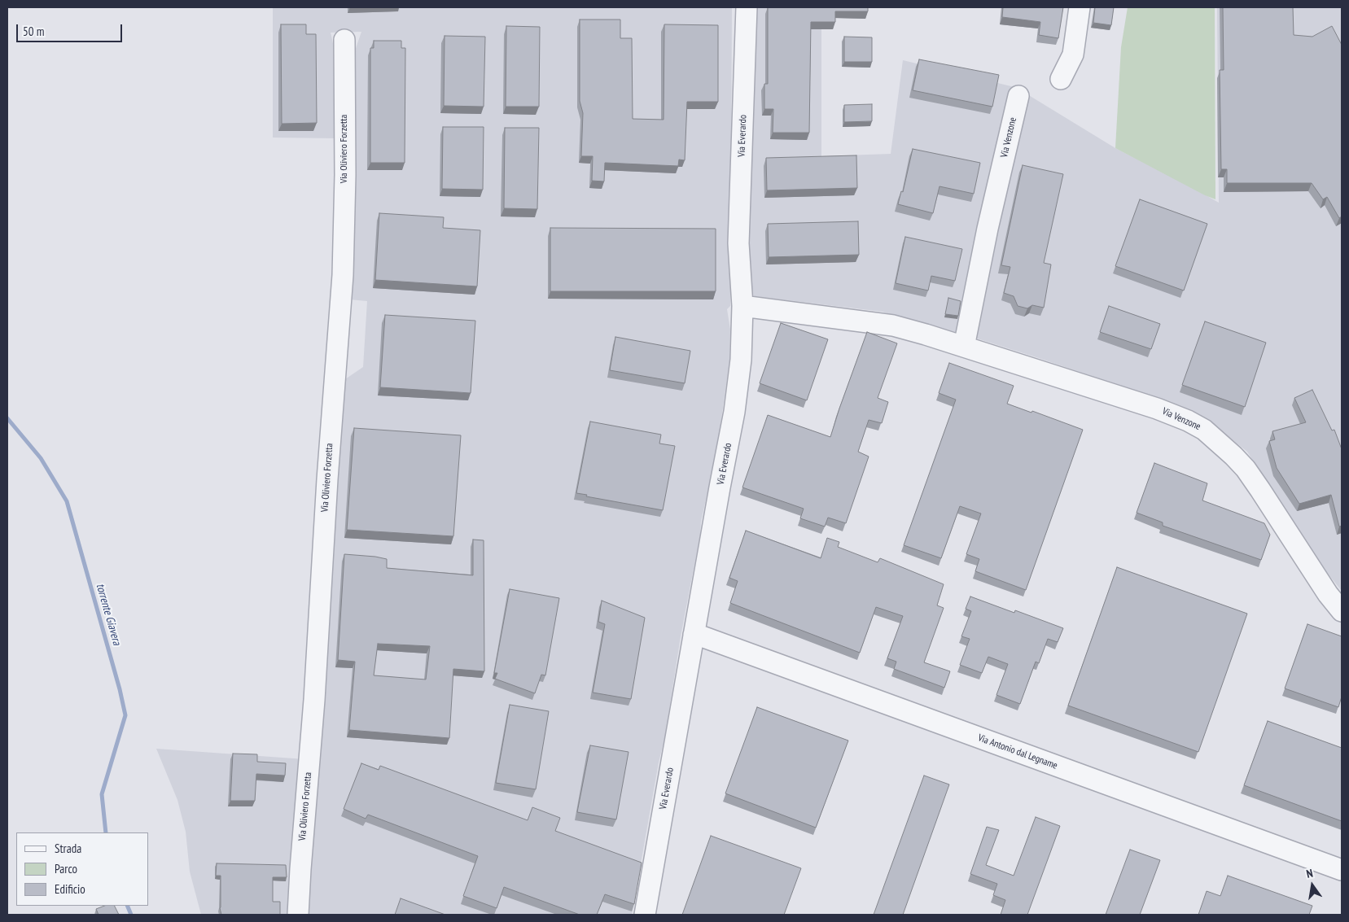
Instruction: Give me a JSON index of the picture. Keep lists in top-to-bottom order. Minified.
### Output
{"streets":{"street":["Via Everardo","Via Venzone","Via Oliviero Forzetta","Via Antonio dal Legname"]},"crossings":[["Via Everardo","Via Venzone"],["Via Everardo","Via Antonio dal Legname"]],"water":["torrente Giavera"],"legend":["Strada","Parco","Edificio"],"scale_bar":"50 m","north":"top"}
